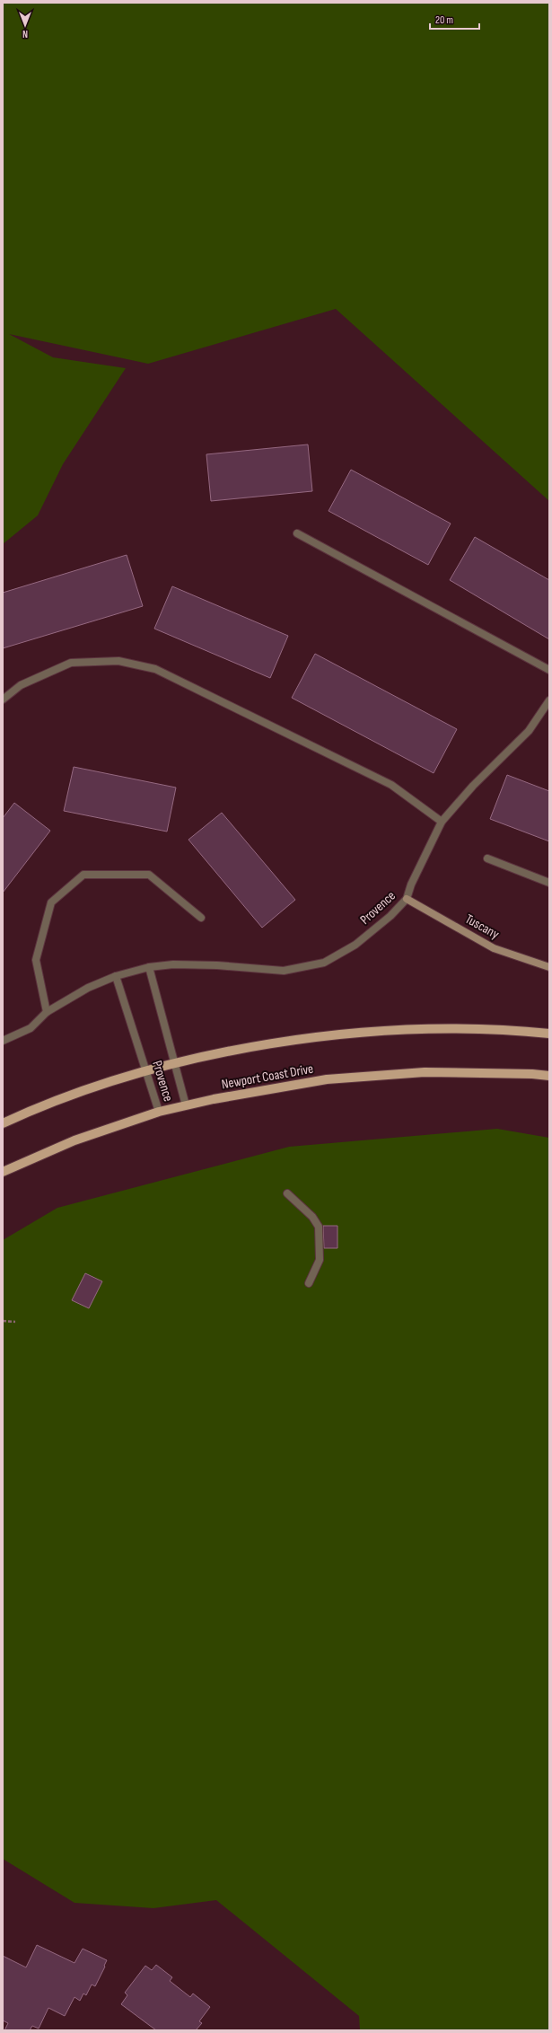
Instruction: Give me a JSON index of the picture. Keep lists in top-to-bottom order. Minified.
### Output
{"streets":{"main road":["Newport Coast Drive"],"street":["Provence","Tuscany"]},"crossings":[["Provence","Tuscany"],["Provence","Newport Coast Drive"]],"scale_bar":"20 m","north":"bottom"}
